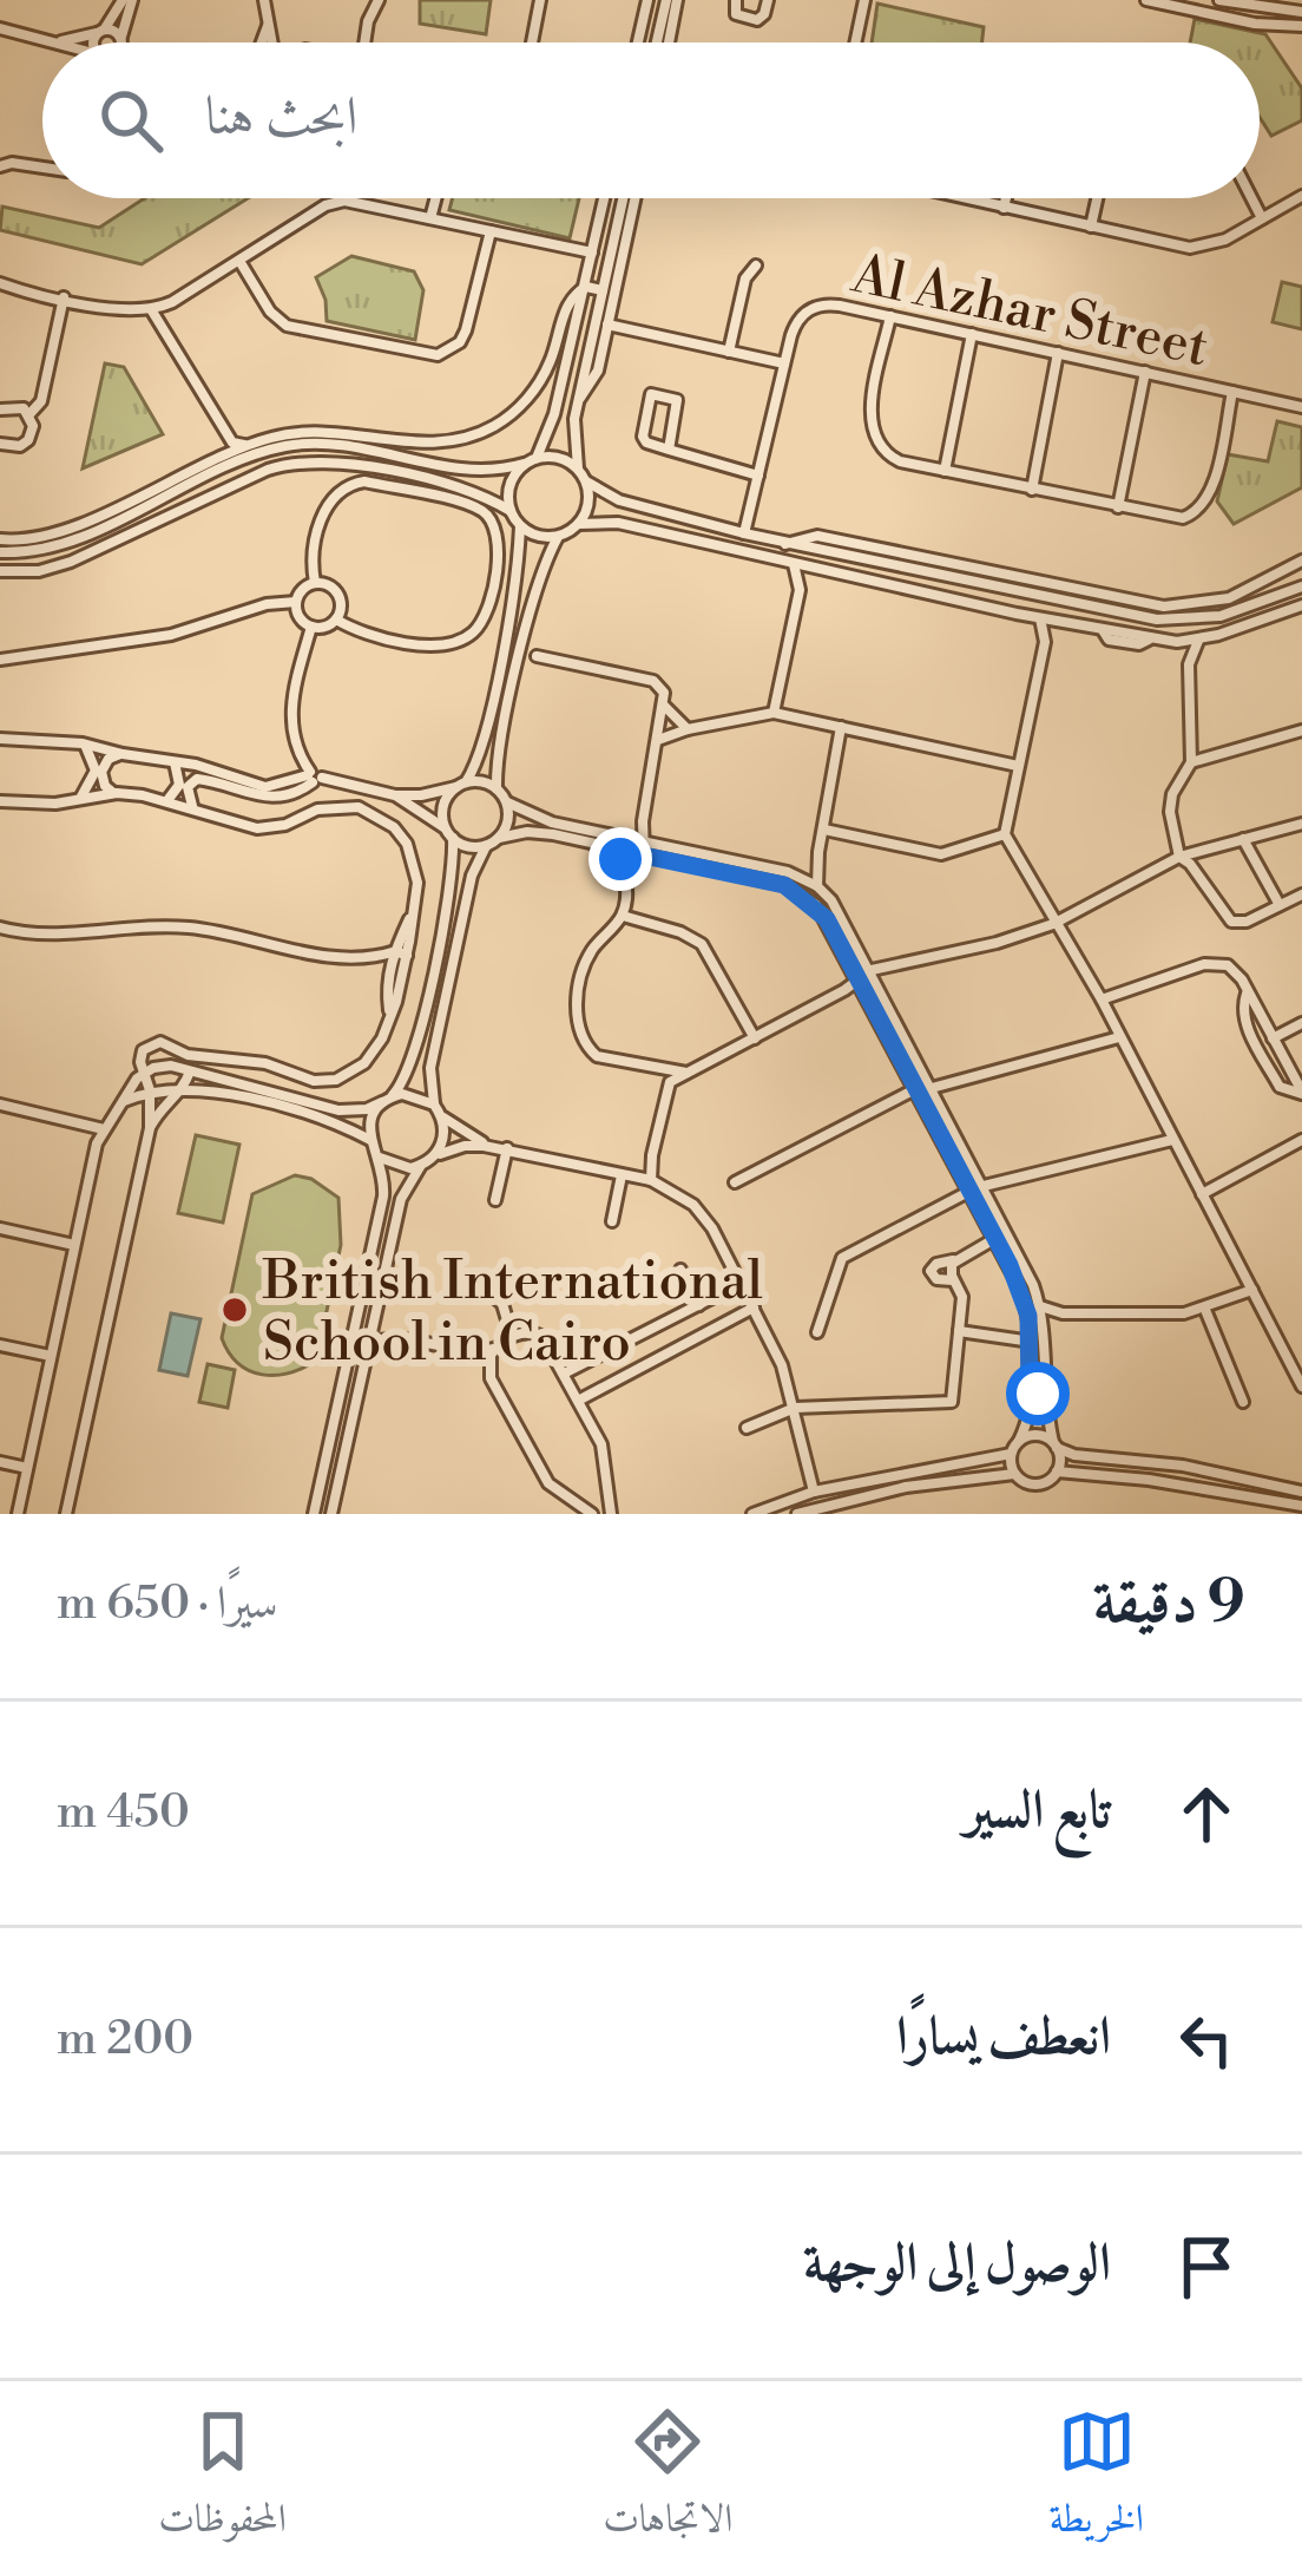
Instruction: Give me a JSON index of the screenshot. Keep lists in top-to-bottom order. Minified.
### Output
{"streets":{"street":["Al Azhar Street"]},"places":["British International School in Cairo"],"page":{"search":"ابحث هنا","heading":["9 دقيقة","سيرًا · 650 m"],"list":[["تابع السير","450 m"],["انعطف يسارًا","200 m"],"الوصول إلى الوجهة"],"nav":["الخريطة","الاتجاهات","المحفوظات"]}}
